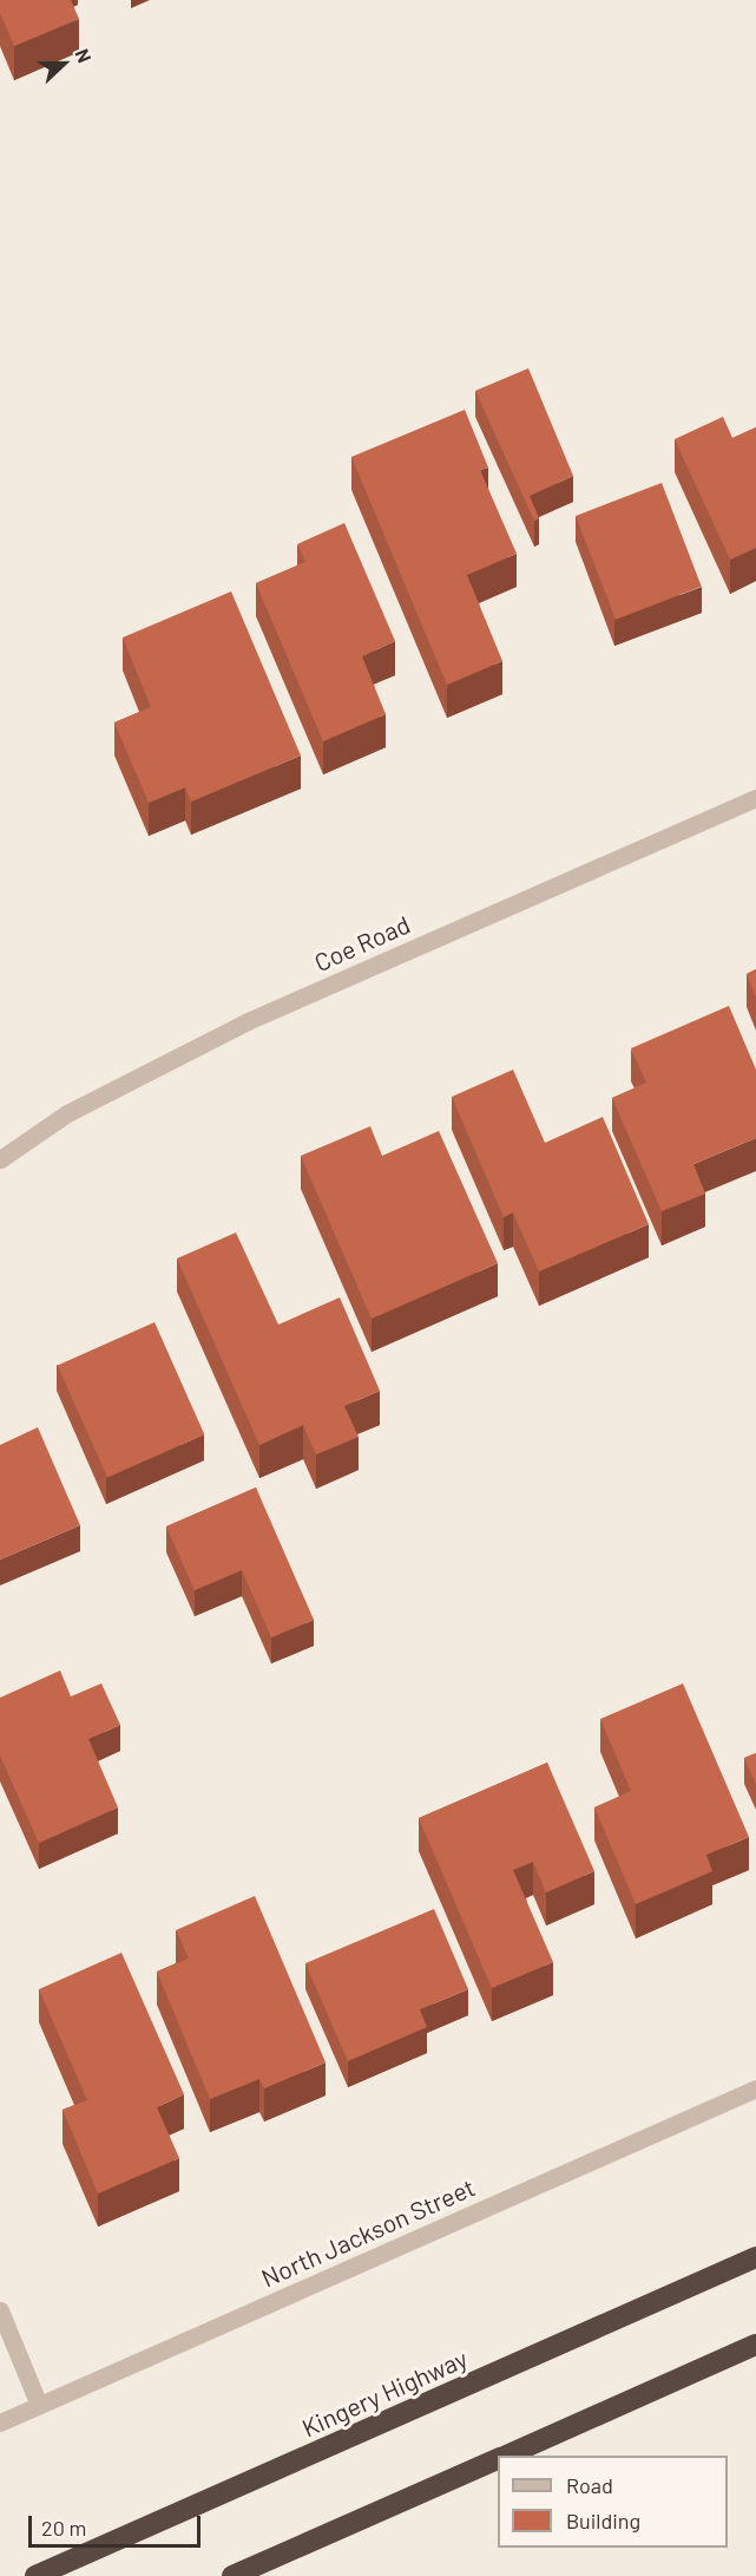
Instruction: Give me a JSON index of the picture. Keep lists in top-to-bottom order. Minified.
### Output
{"streets":{"highway":["Kingery Highway"],"street":["Coe Road","North Jackson Street"]},"legend":["Road","Building"],"scale_bar":"20 m","north":"right"}
